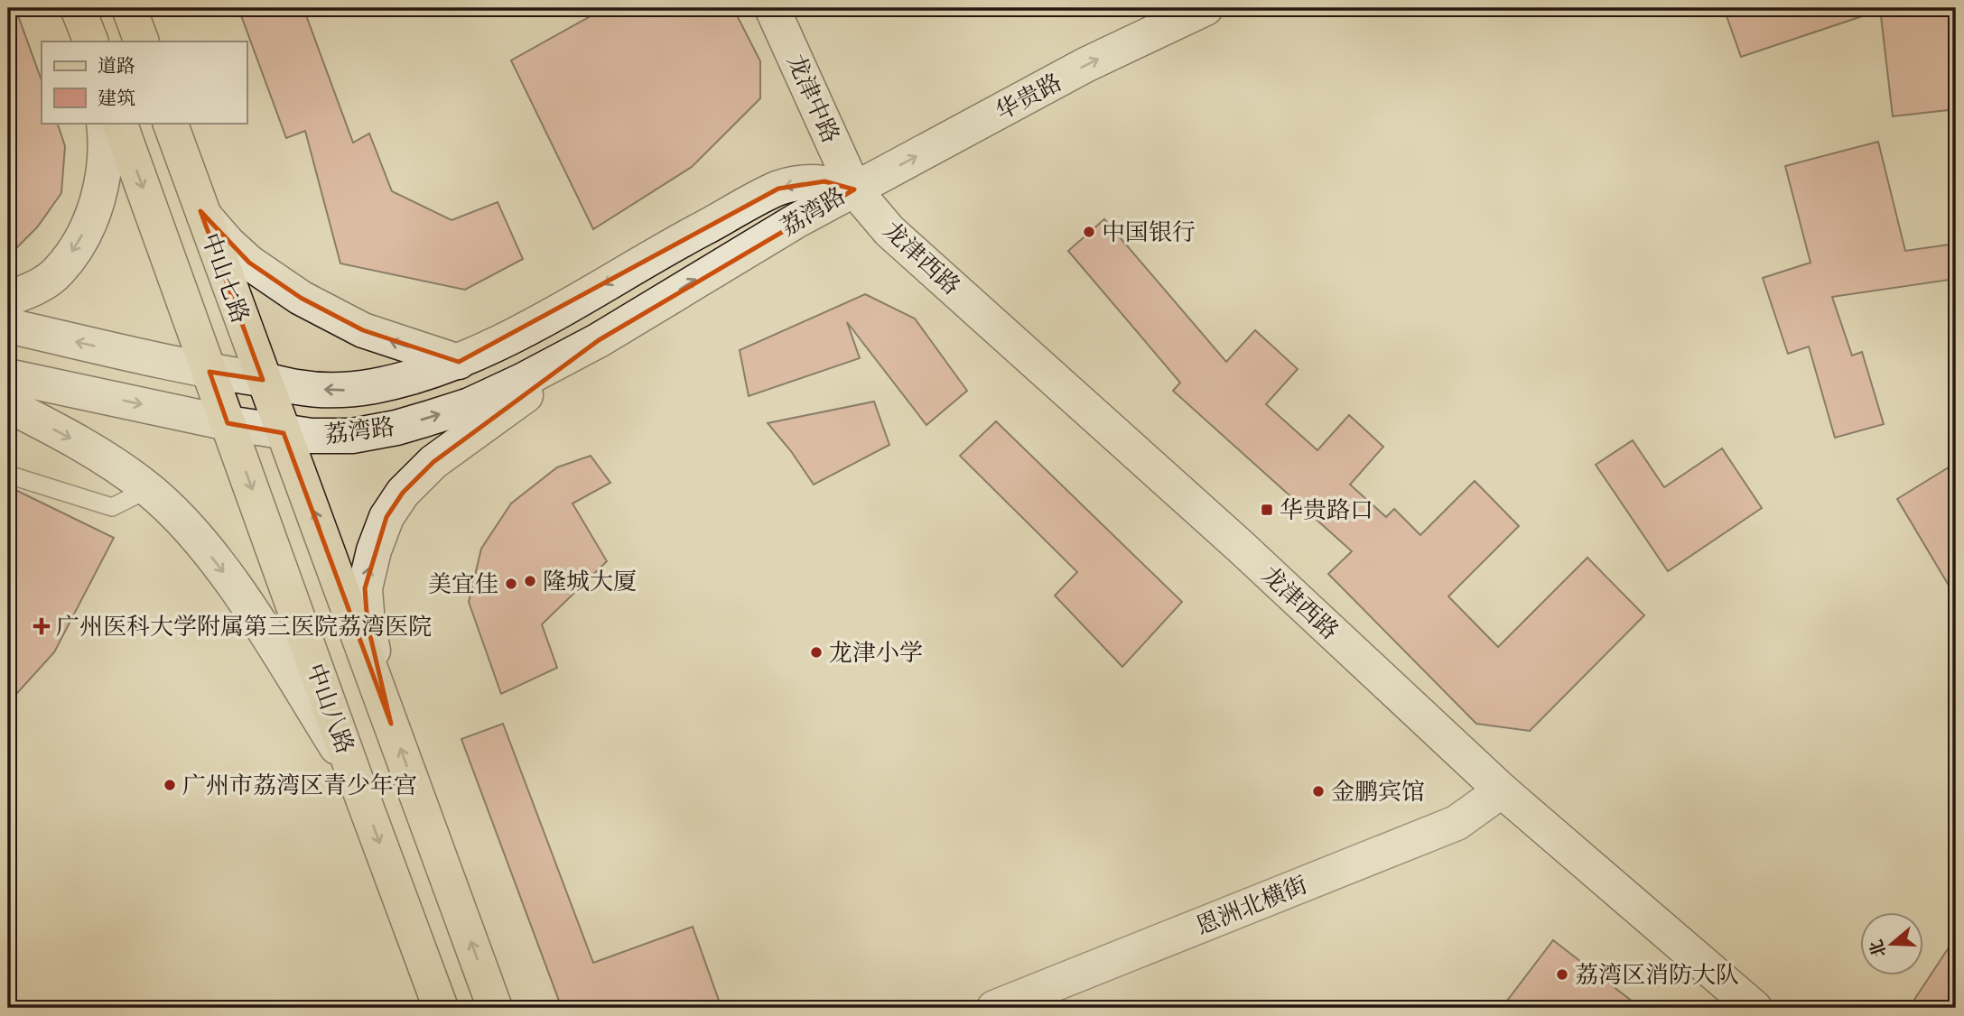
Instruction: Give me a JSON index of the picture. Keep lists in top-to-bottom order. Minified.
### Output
{"streets":{"main road":["华贵路","龙津中路","荔湾路","龙津西路","中山七路","中山八路","恩洲北横街"]},"crossings":[["华贵路","龙津中路"],["华贵路","荔湾路"],["华贵路","龙津西路"],["龙津中路","荔湾路"],["龙津中路","龙津西路"],["荔湾路","龙津西路"],["荔湾路","中山七路"],["荔湾路","中山八路"],["龙津西路","恩洲北横街"],["中山七路","中山八路"]],"one_way":["华贵路"],"places":{"other":["中国银行","隆城大厦","美宜佳","龙津小学","广州市荔湾区青少年宫","金鹏宾馆","荔湾区消防大队"],"transit":["华贵路口"],"health":["广州医科大学附属第三医院荔湾医院"]},"legend":["道路","建筑"],"north":"left"}
